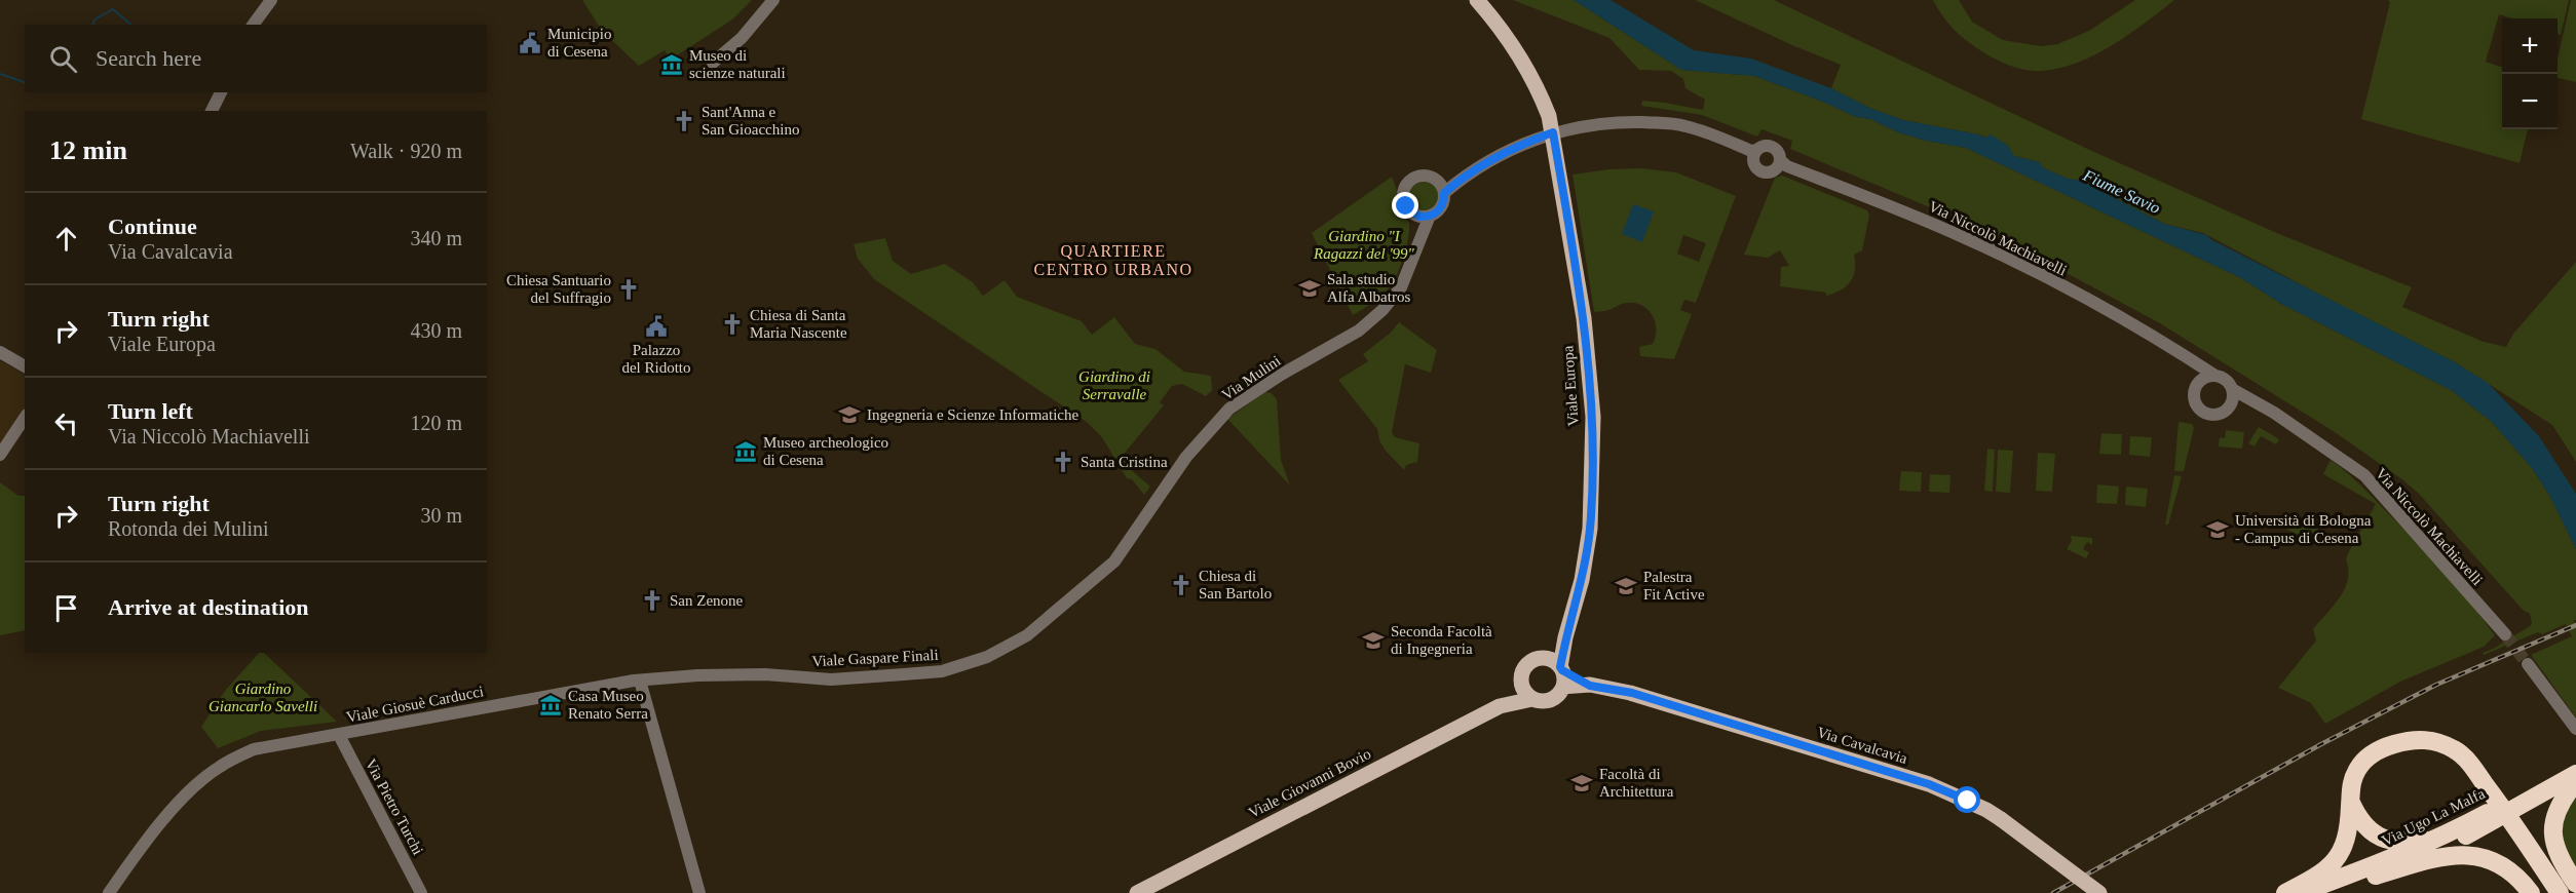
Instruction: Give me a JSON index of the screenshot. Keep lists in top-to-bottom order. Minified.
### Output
{"streets":{"highway":["Via Ugo La Malfa"],"main road":["Viale Europa","Via Cavalcavia","Viale Giovanni Bovio"],"street":["Via Niccolò Machiavelli","Via Mulini","Viale Gaspare Finali","Viale Giosuè Carducci","Via Pietro Turchi"]},"crossings":[["Via Mulini","Viale Gaspare Finali"],["Viale Europa","Via Cavalcavia"],["Viale Europa","Viale Giovanni Bovio"],["Viale Gaspare Finali","Viale Giosuè Carducci"],["Viale Giosuè Carducci","Via Pietro Turchi"],["Via Cavalcavia","Viale Giovanni Bovio"]],"districts":["QUARTIERE CENTRO URBANO"],"water":["Fiume Savio"],"parks":["Giardino \"I Ragazzi del '99\"","Giardino di Serravalle","Giardino Giancarlo Savelli"],"places":{"public building":["Municipio di Cesena","Palazzo del Ridotto"],"museum":["Museo di scienze naturali","Museo archeologico di Cesena","Casa Museo Renato Serra"],"church":["Sant'Anna e San Gioacchino","Chiesa Santuario del Suffragio","Chiesa di Santa Maria Nascente","Santa Cristina","Chiesa di San Bartolo","San Zenone"],"school or university":["Sala studio Alfa Albatros","Ingegneria e Scienze Informatiche","Università di Bologna - Campus di Cesena","Palestra Fit Active","Seconda Facoltà di Ingegneria","Facoltà di Architettura"]},"page":{"map_buttons":["+","−"],"search":"Search here","heading":["12 min","Walk · 920 m"],"list":[["Continue","Via Cavalcavia","340 m"],["Turn right","Viale Europa","430 m"],["Turn left","Via Niccolò Machiavelli","120 m"],["Turn right","Rotonda dei Mulini","30 m"],"Arrive at destination"]}}
